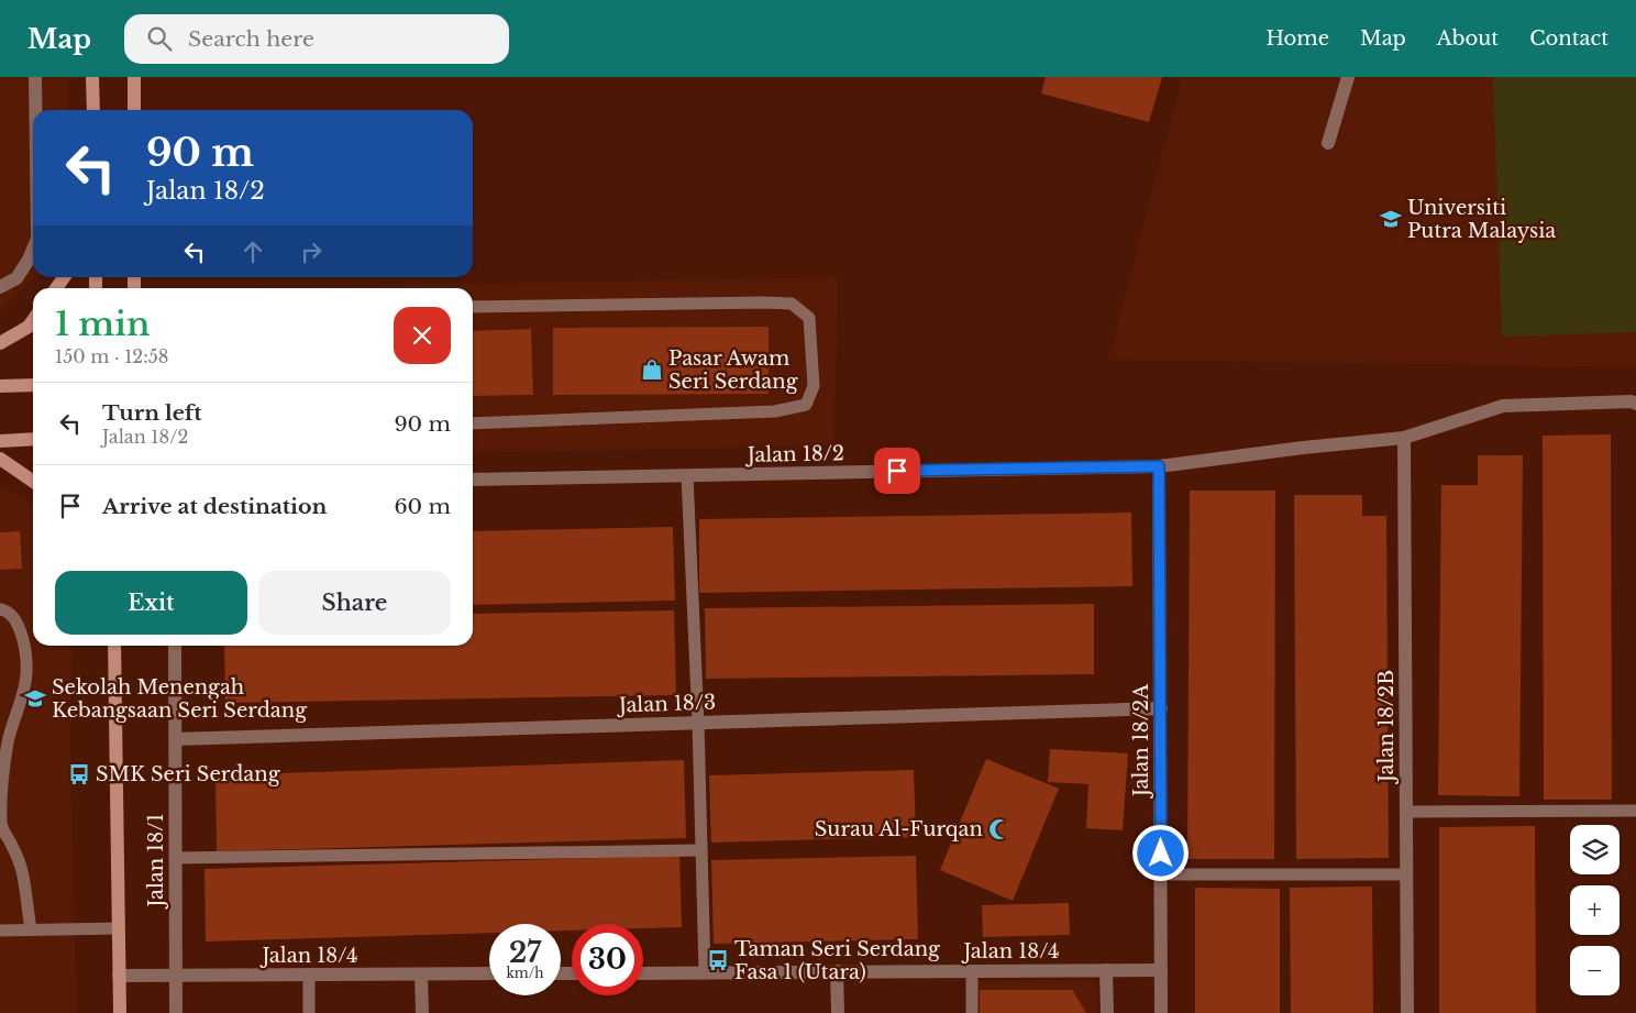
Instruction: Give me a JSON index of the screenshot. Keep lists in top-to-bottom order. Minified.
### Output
{"streets":{"street":["Jalan 18/2","Jalan 18/3","Jalan 18/2B","Jalan 18/2A","Jalan 18/1","Jalan 18/4"]},"crossings":[["Jalan 18/2","Jalan 18/2B"],["Jalan 18/2","Jalan 18/2A"],["Jalan 18/3","Jalan 18/2A"],["Jalan 18/3","Jalan 18/1"],["Jalan 18/2A","Jalan 18/4"],["Jalan 18/1","Jalan 18/4"]],"places":{"school or university":["Universiti Putra Malaysia","Sekolah Menengah Kebangsaan Seri Serdang"],"shop":["Pasar Awam Seri Serdang"],"bus stop":["SMK Seri Serdang","Taman Seri Serdang Fasa 1 (Utara)"],"mosque":["Surau Al-Furqan"]},"page":{"header":"Map","search":"Search here","nav":["Home","Map","About","Contact"],"turn":["90 m","Jalan 18/2"],"heading":["1 min","150 m · 12:58"],"list":[{"name":"Turn left","note":"Jalan 18/2","value":"90 m"},{"name":"Arrive at destination","value":"60 m"}],"buttons":["Exit","Share"],"map_buttons":["+","−"],"speed":"27 km/h","limit":"30"}}
